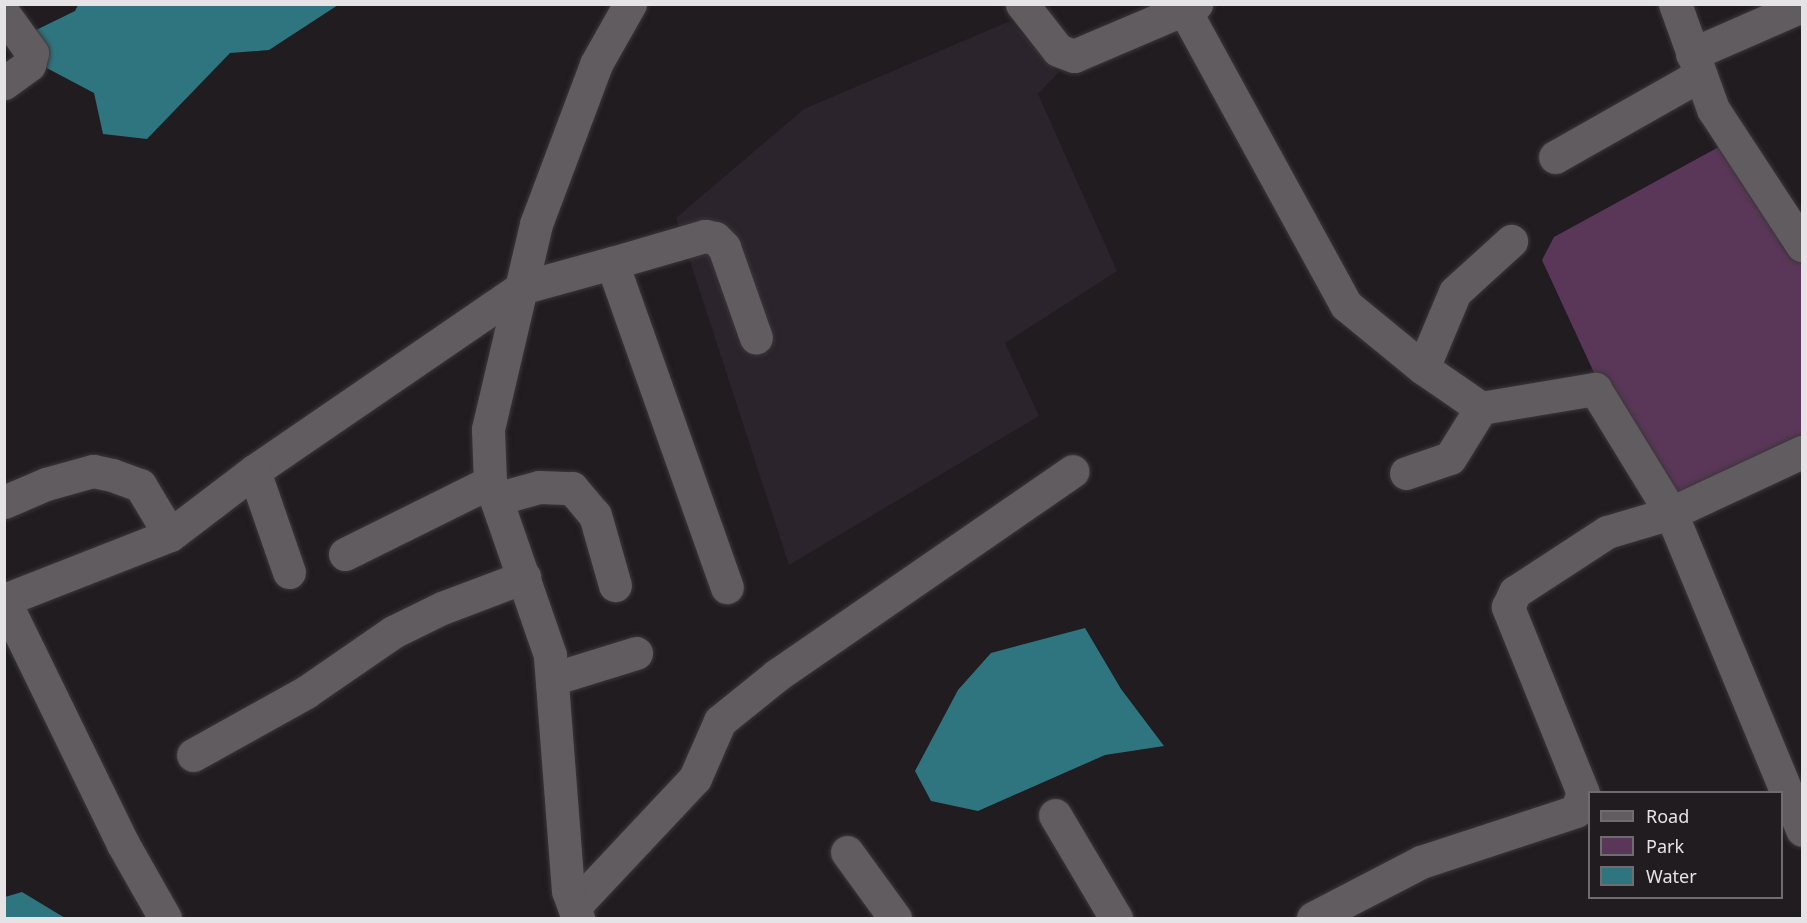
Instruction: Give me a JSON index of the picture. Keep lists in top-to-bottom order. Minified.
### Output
{"legend":["Road","Park","Water"]}
